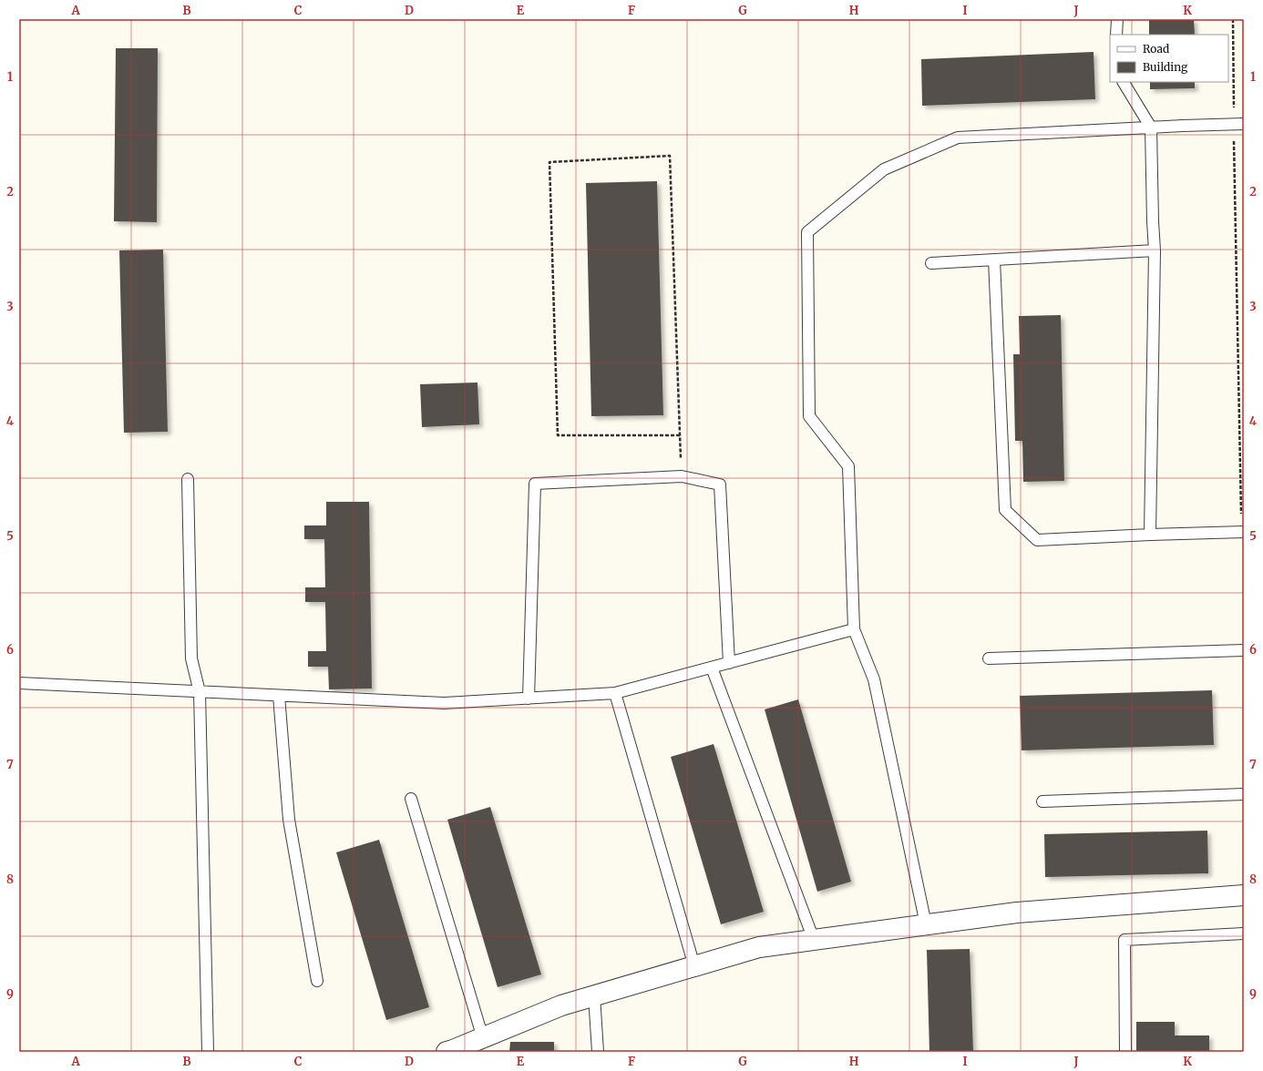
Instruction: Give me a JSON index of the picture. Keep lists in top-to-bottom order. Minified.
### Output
{"legend":["Road","Building"],"grid":{"columns":["A","B","C","D","E","F","G","H","I","J","K"],"rows":["1","2","3","4","5","6","7","8","9"]}}
